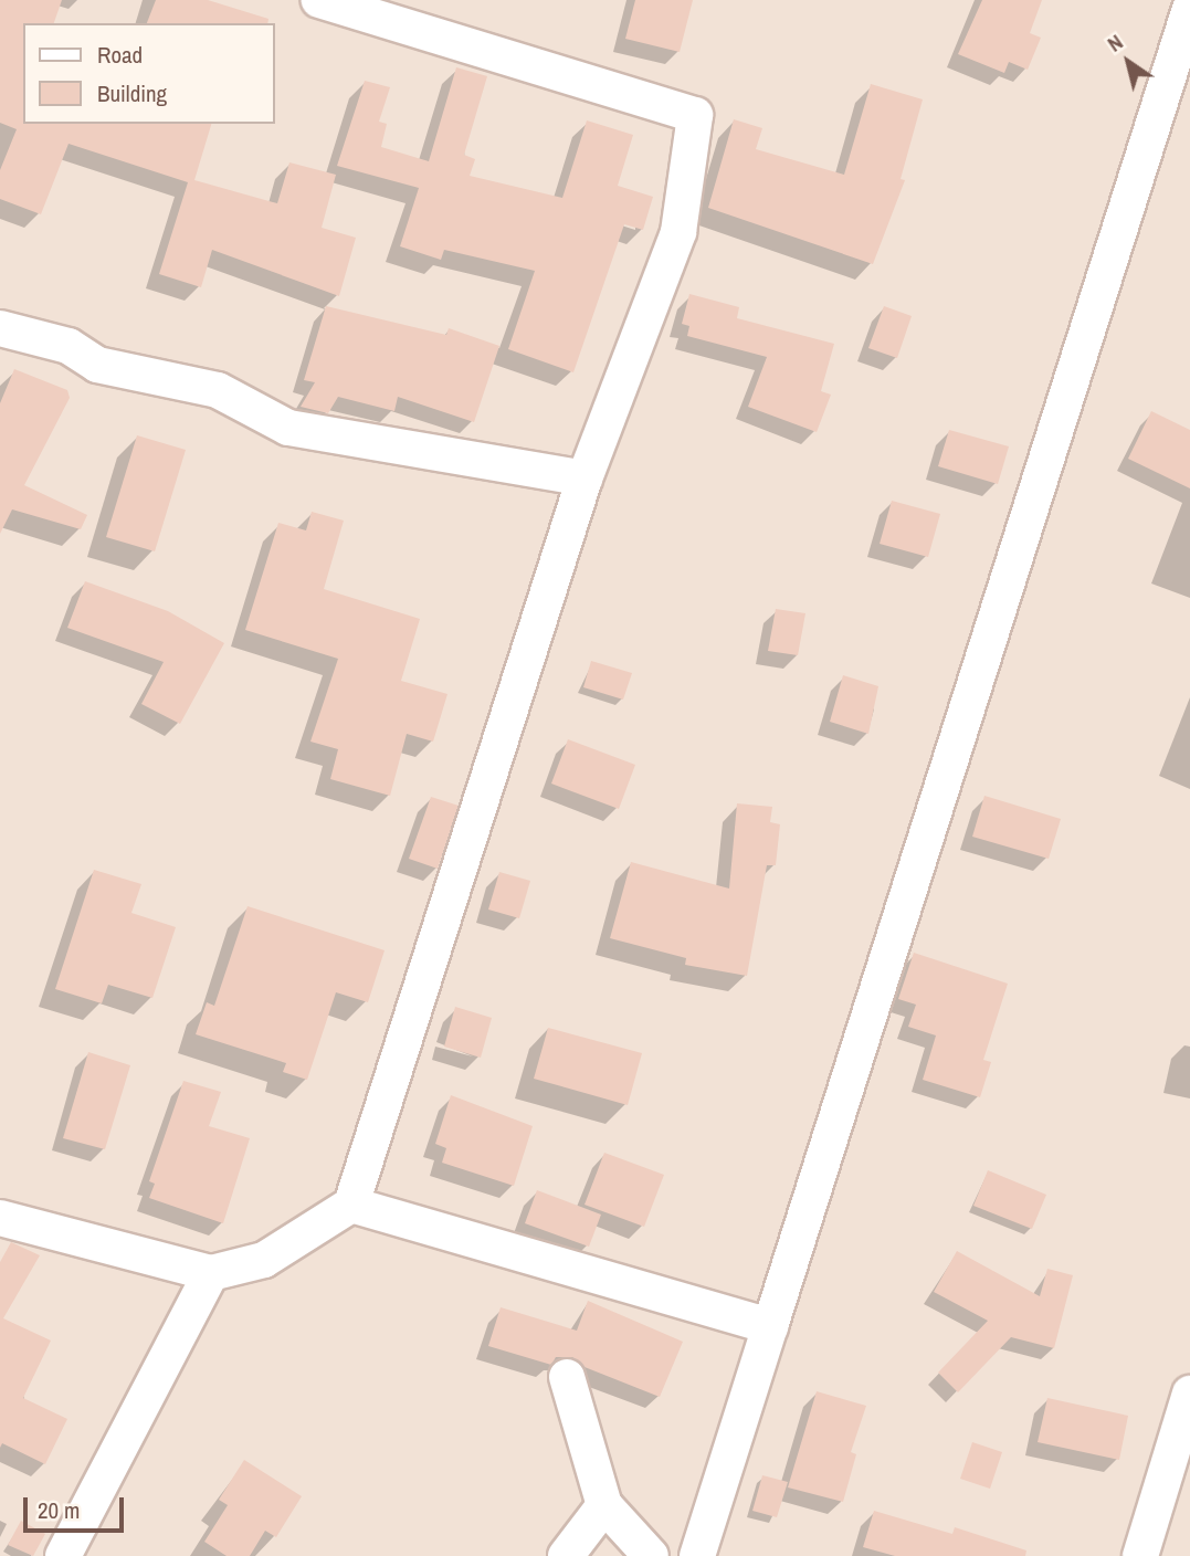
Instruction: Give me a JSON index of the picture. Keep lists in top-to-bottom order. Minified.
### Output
{"legend":["Road","Building"],"scale_bar":"20 m","north":"top left"}
